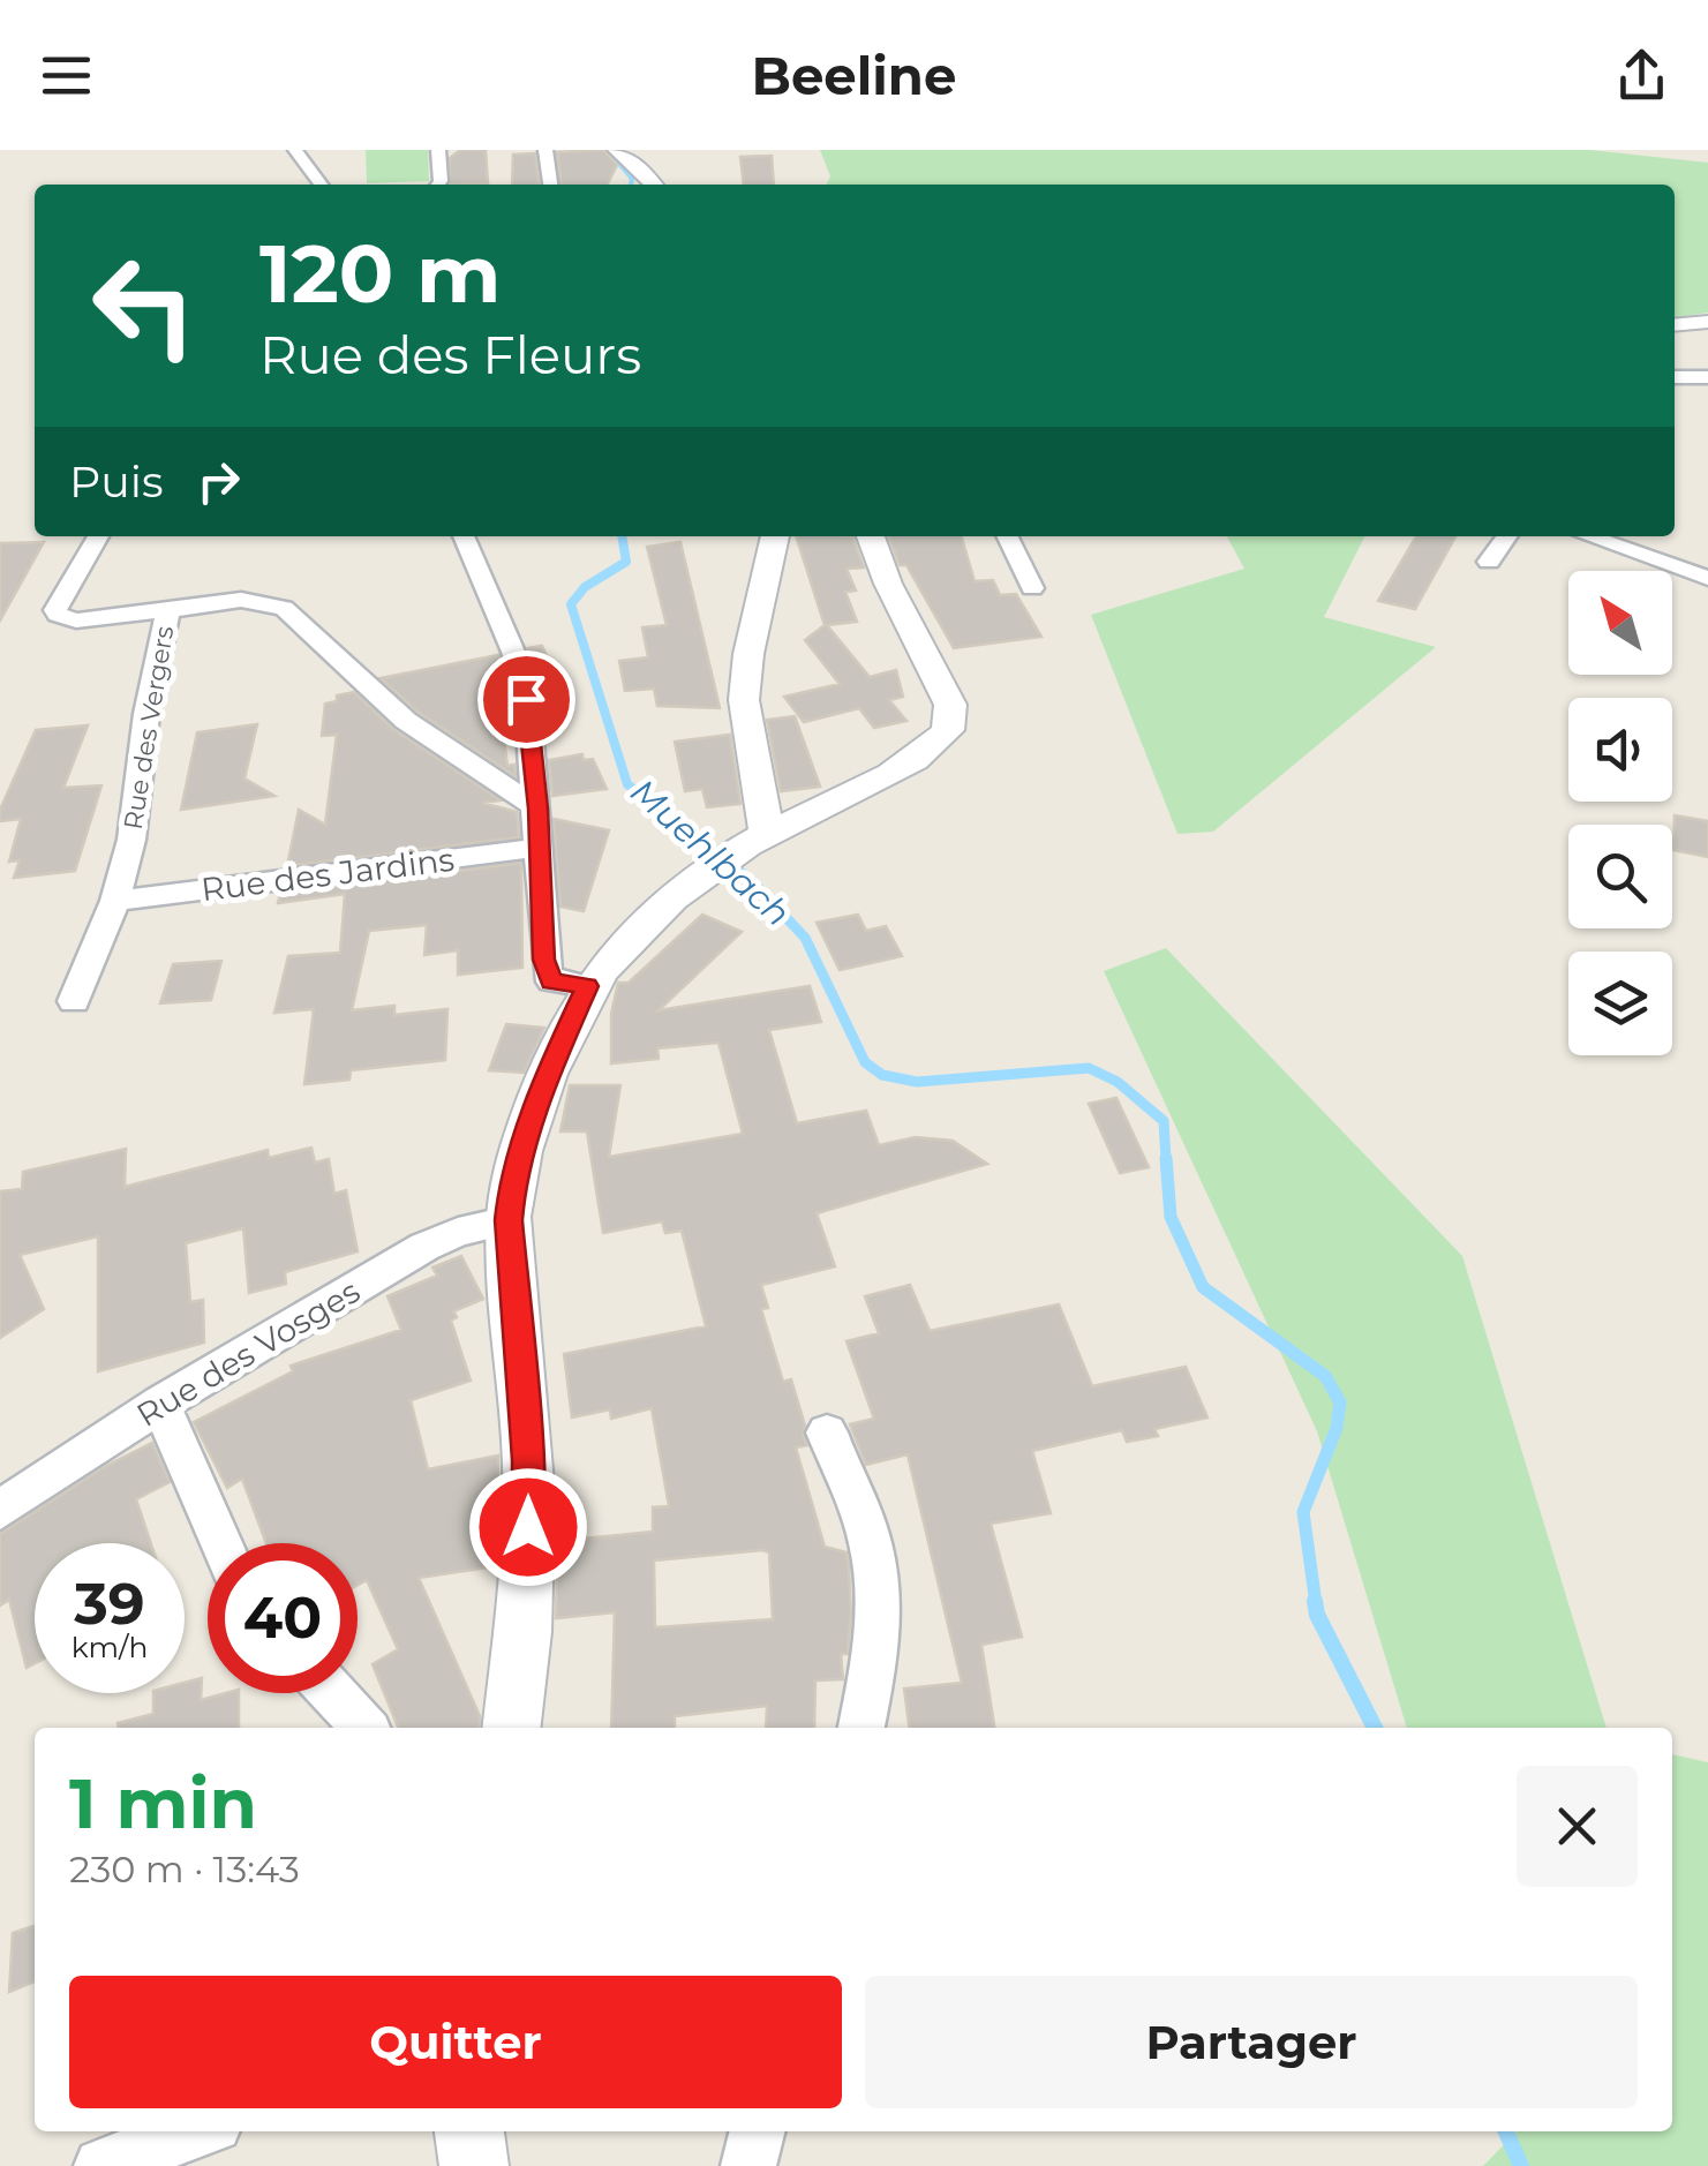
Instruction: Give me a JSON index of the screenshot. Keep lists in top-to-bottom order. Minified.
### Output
{"streets":{"street":["Rue des Vergers","Rue des Jardins","Rue des Vosges"]},"crossings":[["Rue des Vergers","Rue des Jardins"]],"water":["Muehlbach"],"north":"top left","page":{"header":"Beeline","turn":["120 m","Rue des Fleurs"],"then":"Puis","speed":"39 km/h","limit":"40","heading":["1 min","230 m · 13:43"],"buttons":["Quitter","Partager"]}}
